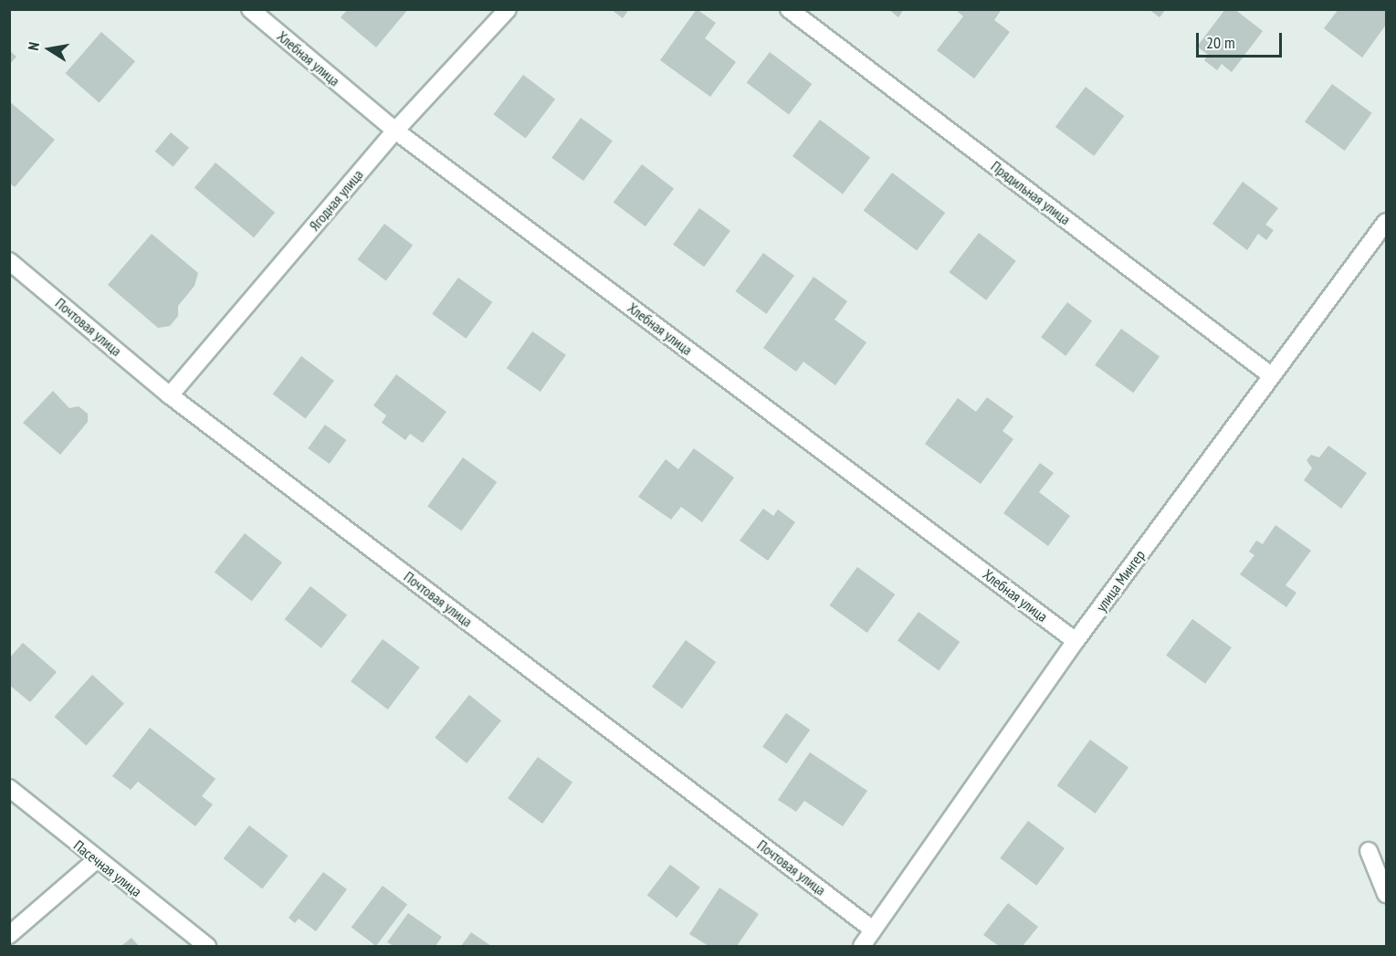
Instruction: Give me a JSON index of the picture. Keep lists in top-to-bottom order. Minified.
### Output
{"streets":{"street":["Хлебная улица","Прядильная улица","Ягодная улица","Почтовая улица","улица Мингер","Пасечная улица"]},"crossings":[["Хлебная улица","Ягодная улица"],["Хлебная улица","улица Мингер"],["Прядильная улица","улица Мингер"],["Ягодная улица","Почтовая улица"],["Почтовая улица","улица Мингер"]],"scale_bar":"20 m","north":"left"}
